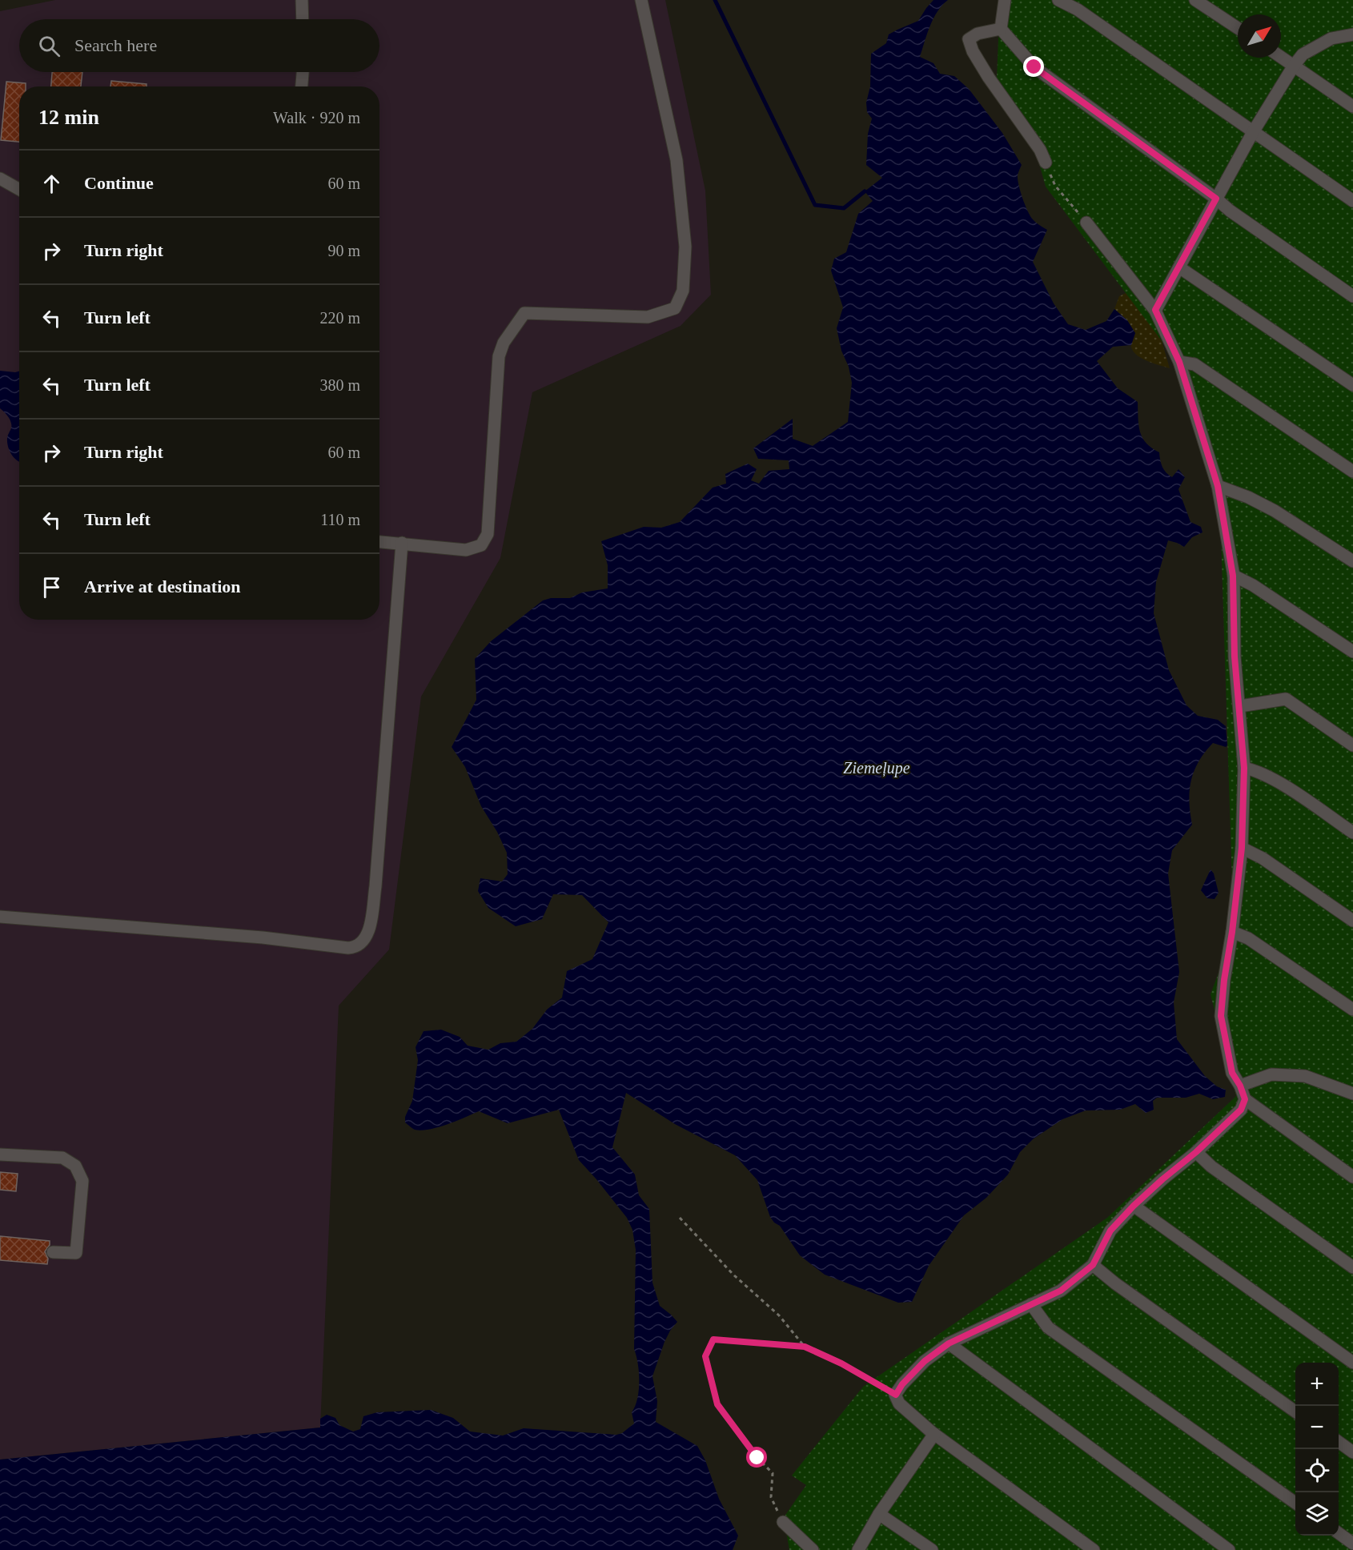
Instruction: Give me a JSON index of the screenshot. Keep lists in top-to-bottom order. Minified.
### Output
{"water":["Ziemeļupe"],"north":"top right","page":{"search":"Search here","heading":["12 min","Walk · 920 m"],"list":[["Continue","60 m"],["Turn right","90 m"],["Turn left","220 m"],["Turn left","380 m"],["Turn right","60 m"],["Turn left","110 m"],"Arrive at destination"],"map_buttons":["+","−"]}}
